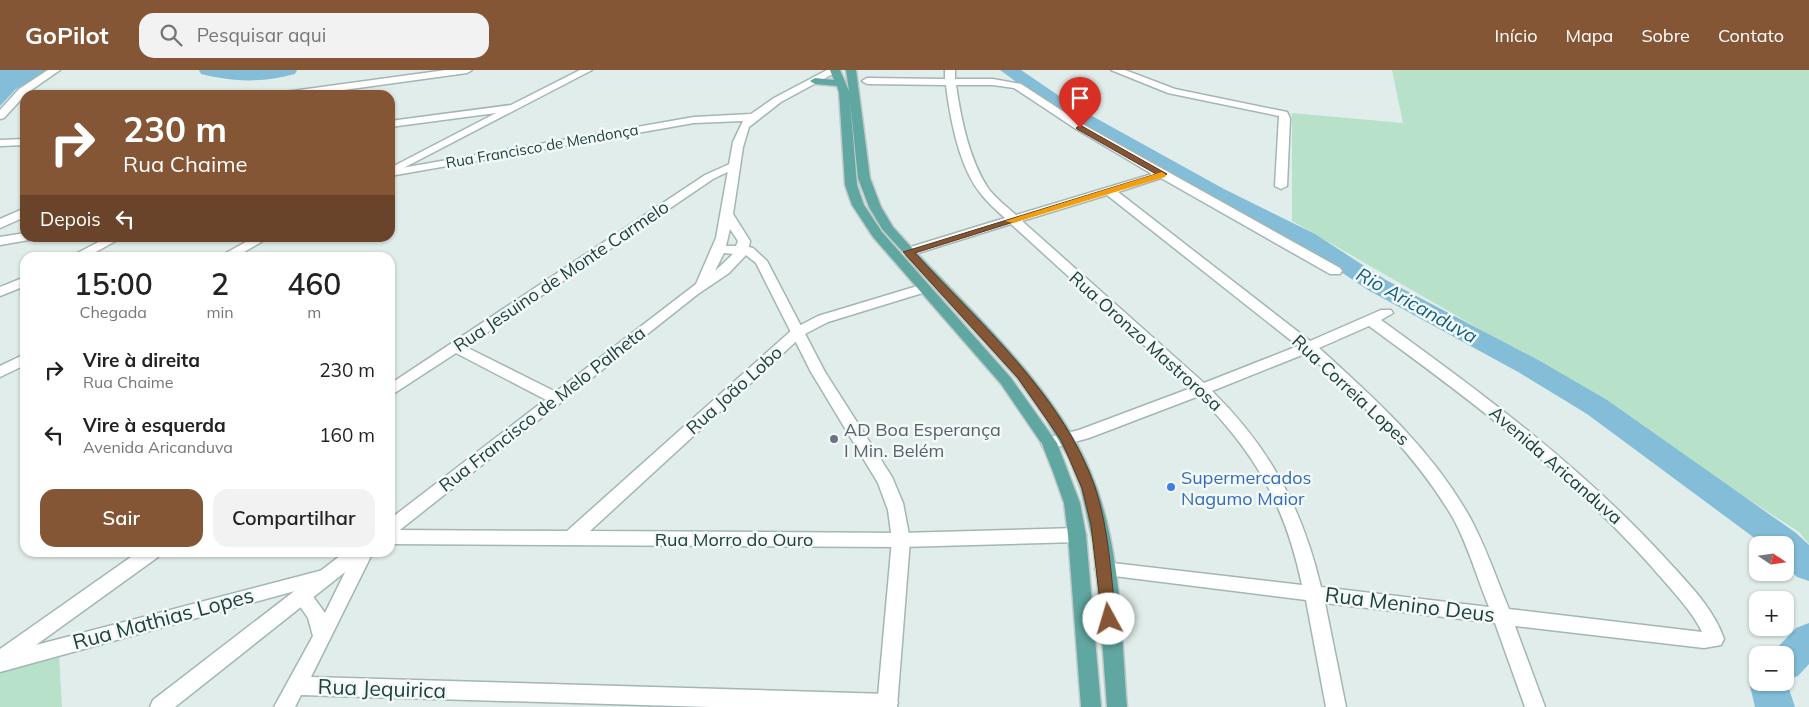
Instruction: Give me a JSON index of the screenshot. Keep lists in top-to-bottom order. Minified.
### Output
{"streets":{"street":["Rua Francisco de Mendonça","Rua Jesuino de Monte Carmelo","Rua Oronzo Mastrorosa","Rua João Lobo","Rua Correia Lopes","Rua Francisco de Melo Palheta","Avenida Aricanduva","Rua Morro do Ouro","Rua Menino Deus","Rua Mathias Lopes","Rua Jequirica"]},"crossings":[["Rua Francisco de Mendonça","Rua Francisco de Melo Palheta"],["Rua Jesuino de Monte Carmelo","Rua Francisco de Melo Palheta"],["Rua Oronzo Mastrorosa","Rua Menino Deus"],["Rua João Lobo","Rua Morro do Ouro"],["Rua Correia Lopes","Avenida Aricanduva"],["Rua Correia Lopes","Rua Menino Deus"],["Avenida Aricanduva","Rua Menino Deus"]],"water":["Rio Aricanduva"],"places":["AD Boa Esperança I Min. Belém","Supermercados Nagumo Maior"],"north":"right","page":{"header":"GoPilot","search":"Pesquisar aqui","nav":["Início","Mapa","Sobre","Contato"],"turn":["230 m","Rua Chaime"],"then":"Depois","eta":["15:00","Chegada","2","min","460","m"],"list":[{"name":"Vire à direita","note":"Rua Chaime","value":"230 m"},{"name":"Vire à esquerda","note":"Avenida Aricanduva","value":"160 m"}],"buttons":["Sair","Compartilhar"],"map_buttons":["+","−"]}}
